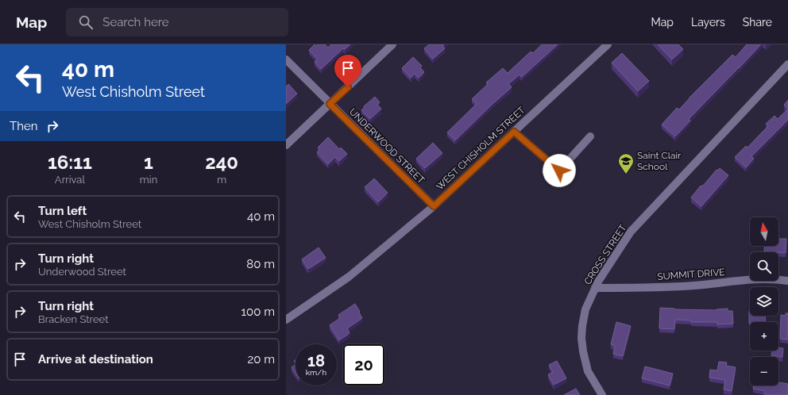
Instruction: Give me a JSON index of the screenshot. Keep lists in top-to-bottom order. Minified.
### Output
{"streets":{"street":["UNDERWOOD STREET","WEST CHISHOLM STREET","CROSS STREET","SUMMIT DRIVE"]},"crossings":[["UNDERWOOD STREET","WEST CHISHOLM STREET"],["CROSS STREET","SUMMIT DRIVE"]],"places":{"school or university":["Saint Clair School"]},"north":"top","page":{"header":"Map","search":"Search here","nav":["Map","Layers","Share"],"turn":["40 m","West Chisholm Street"],"then":"Then","eta":["16:11","Arrival","1","min","240","m"],"list":[{"name":"Turn left","note":"West Chisholm Street","value":"40 m"},{"name":"Turn right","note":"Underwood Street","value":"80 m"},{"name":"Turn right","note":"Bracken Street","value":"100 m"},{"name":"Arrive at destination","value":"20 m"}],"map_buttons":["+","−"],"speed":"18 km/h","limit":"20"}}
